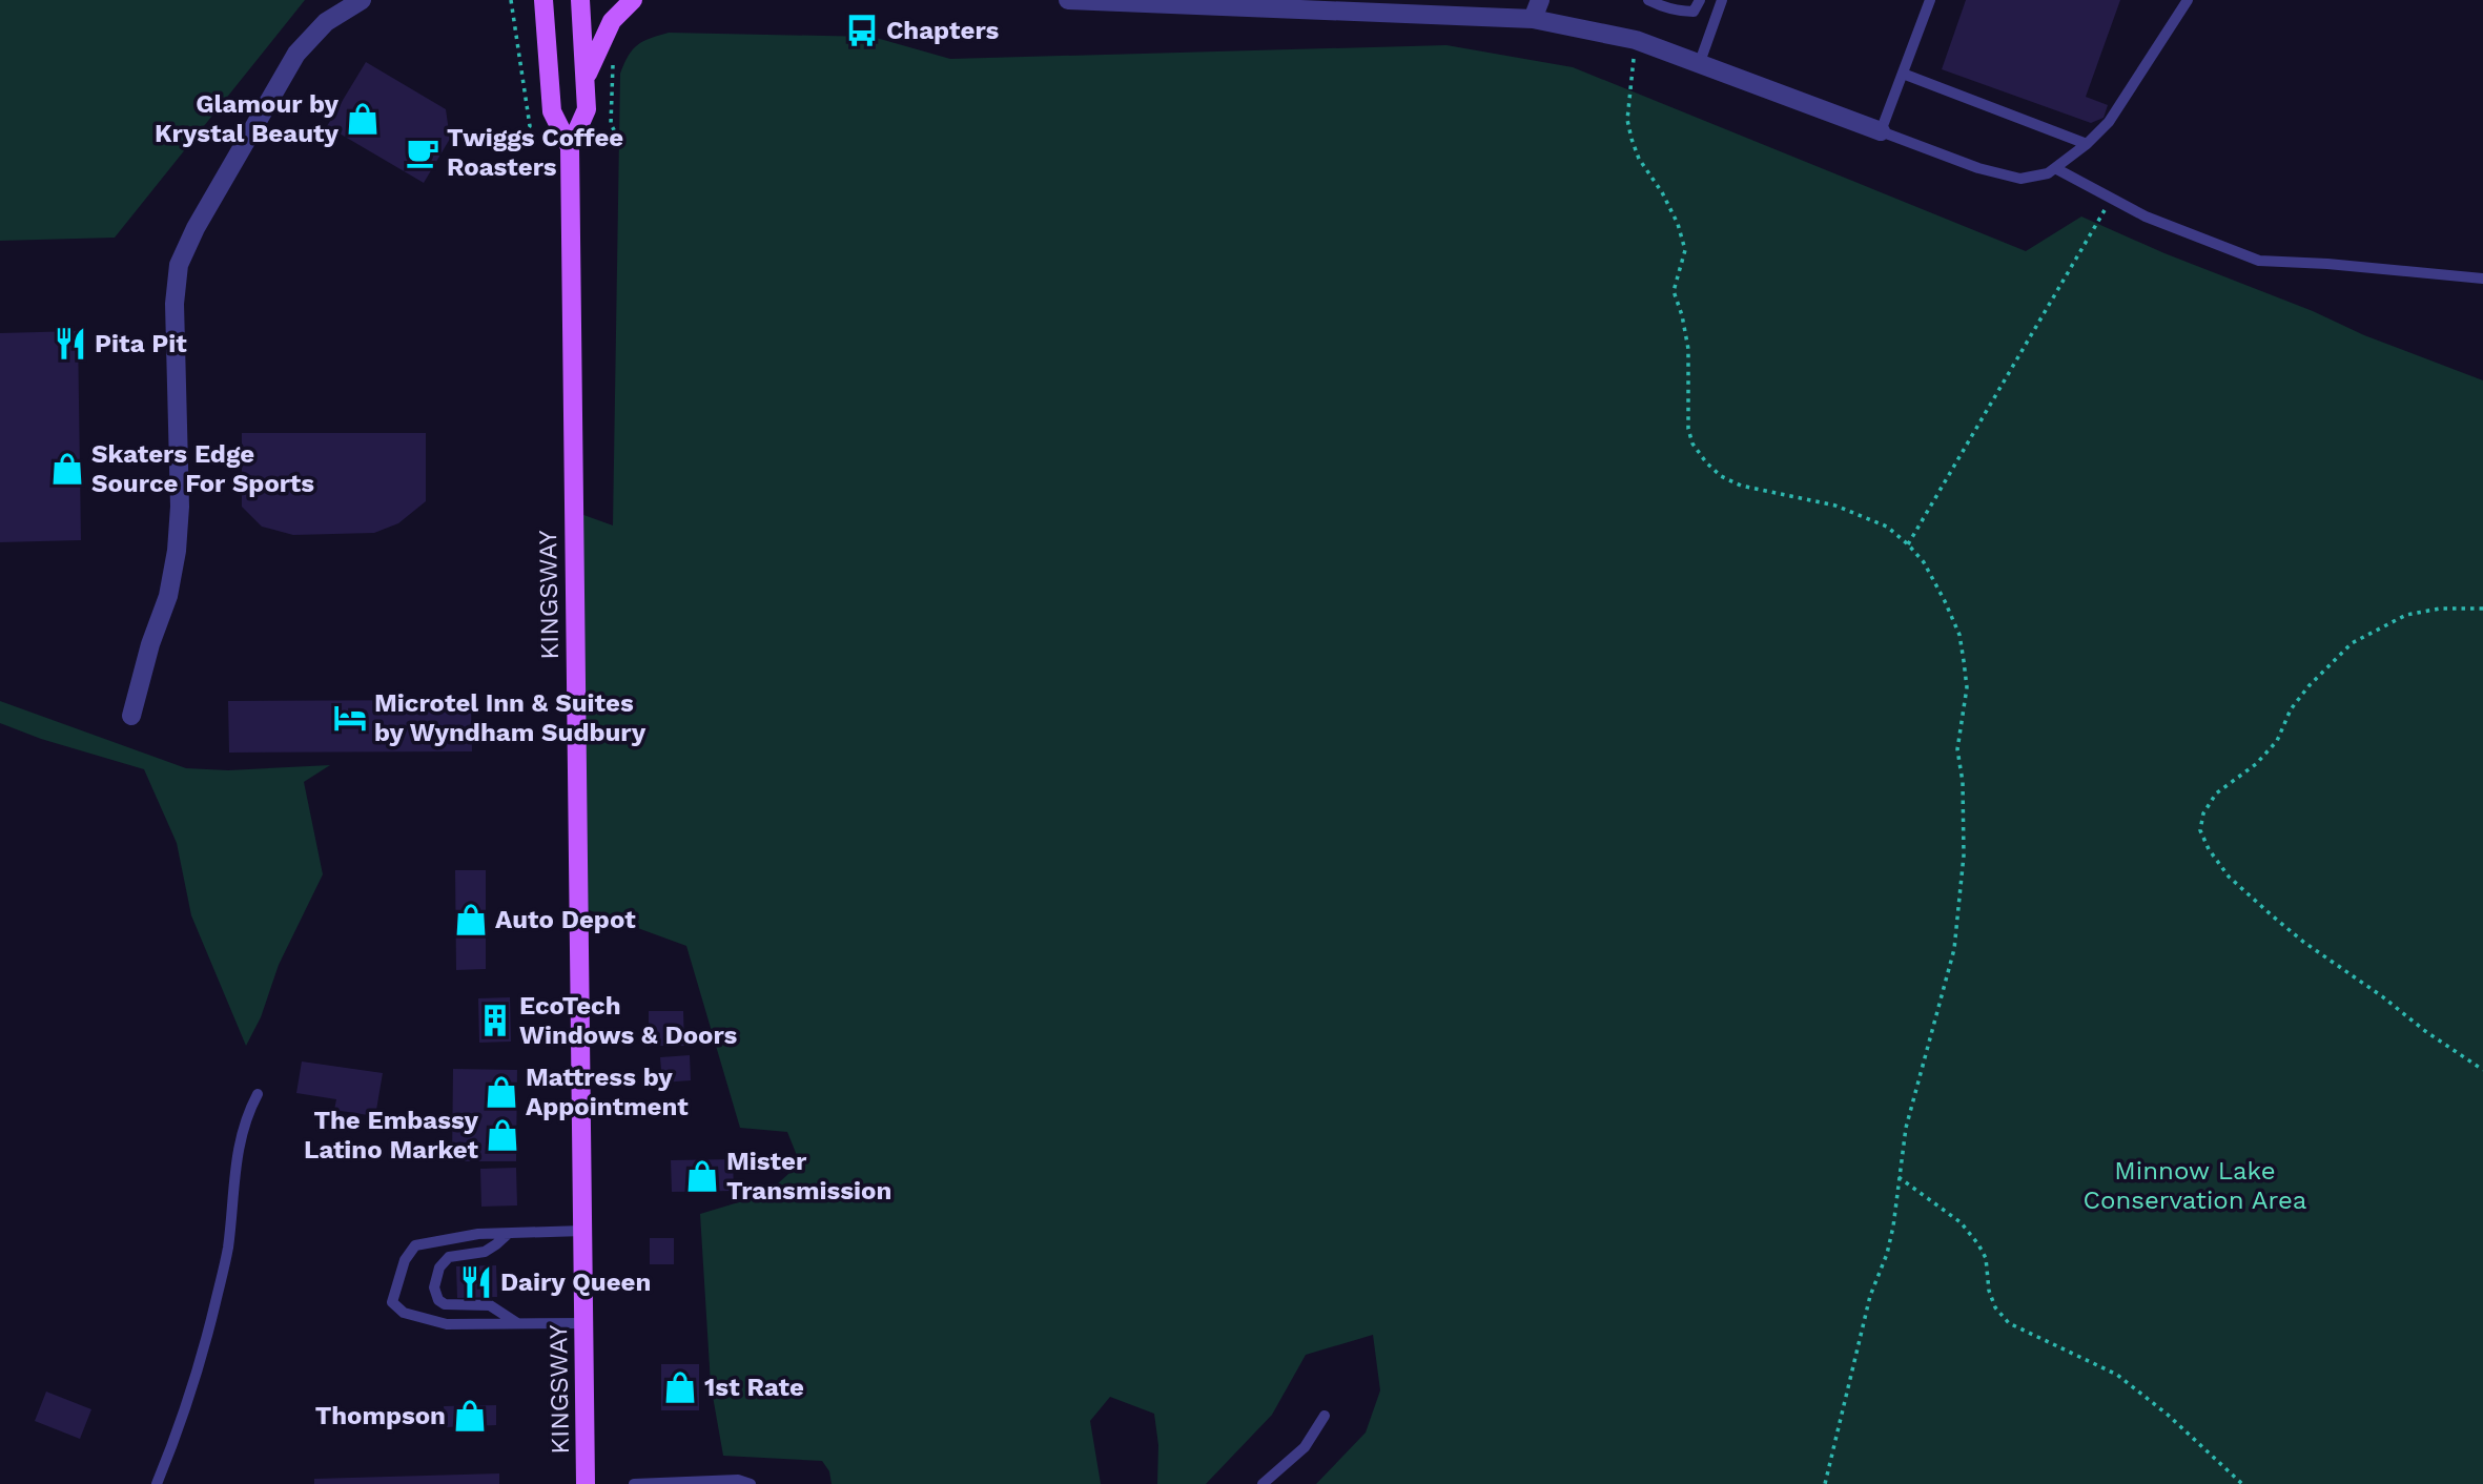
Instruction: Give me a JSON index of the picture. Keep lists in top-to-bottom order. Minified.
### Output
{"streets":{"main road":["KINGSWAY"]},"parks":["Minnow Lake Conservation Area"],"places":{"bus stop":["Chapters"],"shop":["Glamour by Krystal Beauty","Skaters Edge Source For Sports","Auto Depot","Mattress by Appointment","The Embassy Latino Market","Mister Transmission","1st Rate","Thompson"],"cafe":["Twiggs Coffee Roasters"],"restaurant":["Pita Pit","Dairy Queen"],"hotel":["Microtel Inn & Suites by Wyndham Sudbury"],"building":["EcoTech Windows & Doors"]}}
